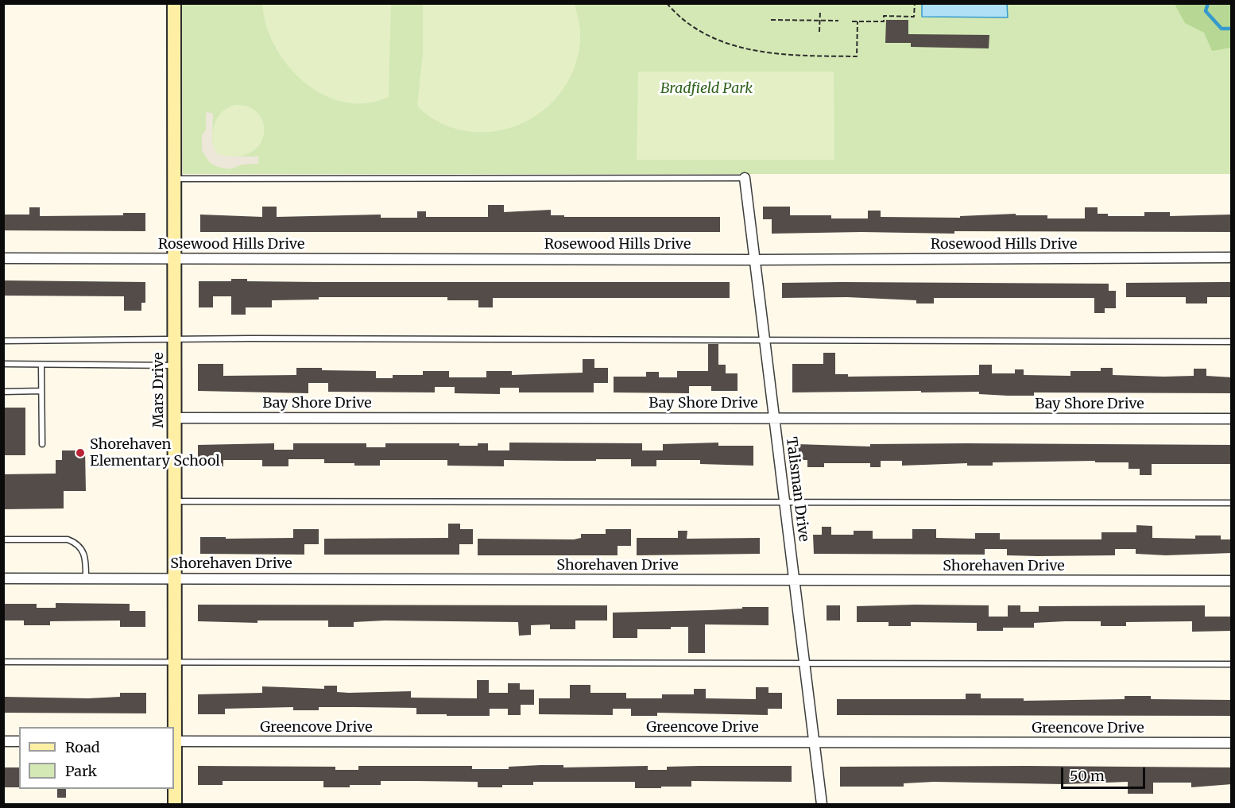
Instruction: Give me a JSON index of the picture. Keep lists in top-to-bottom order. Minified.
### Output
{"streets":{"street":["Rosewood Hills Drive","Mars Drive","Bay Shore Drive","Talisman Drive","Shorehaven Drive","Greencove Drive"]},"crossings":[["Rosewood Hills Drive","Mars Drive"],["Rosewood Hills Drive","Talisman Drive"],["Mars Drive","Bay Shore Drive"],["Mars Drive","Shorehaven Drive"],["Mars Drive","Greencove Drive"],["Bay Shore Drive","Talisman Drive"],["Talisman Drive","Shorehaven Drive"],["Talisman Drive","Greencove Drive"]],"parks":["Bradfield Park"],"places":["Shorehaven Elementary School"],"legend":["Road","Park"],"scale_bar":"50 m"}
